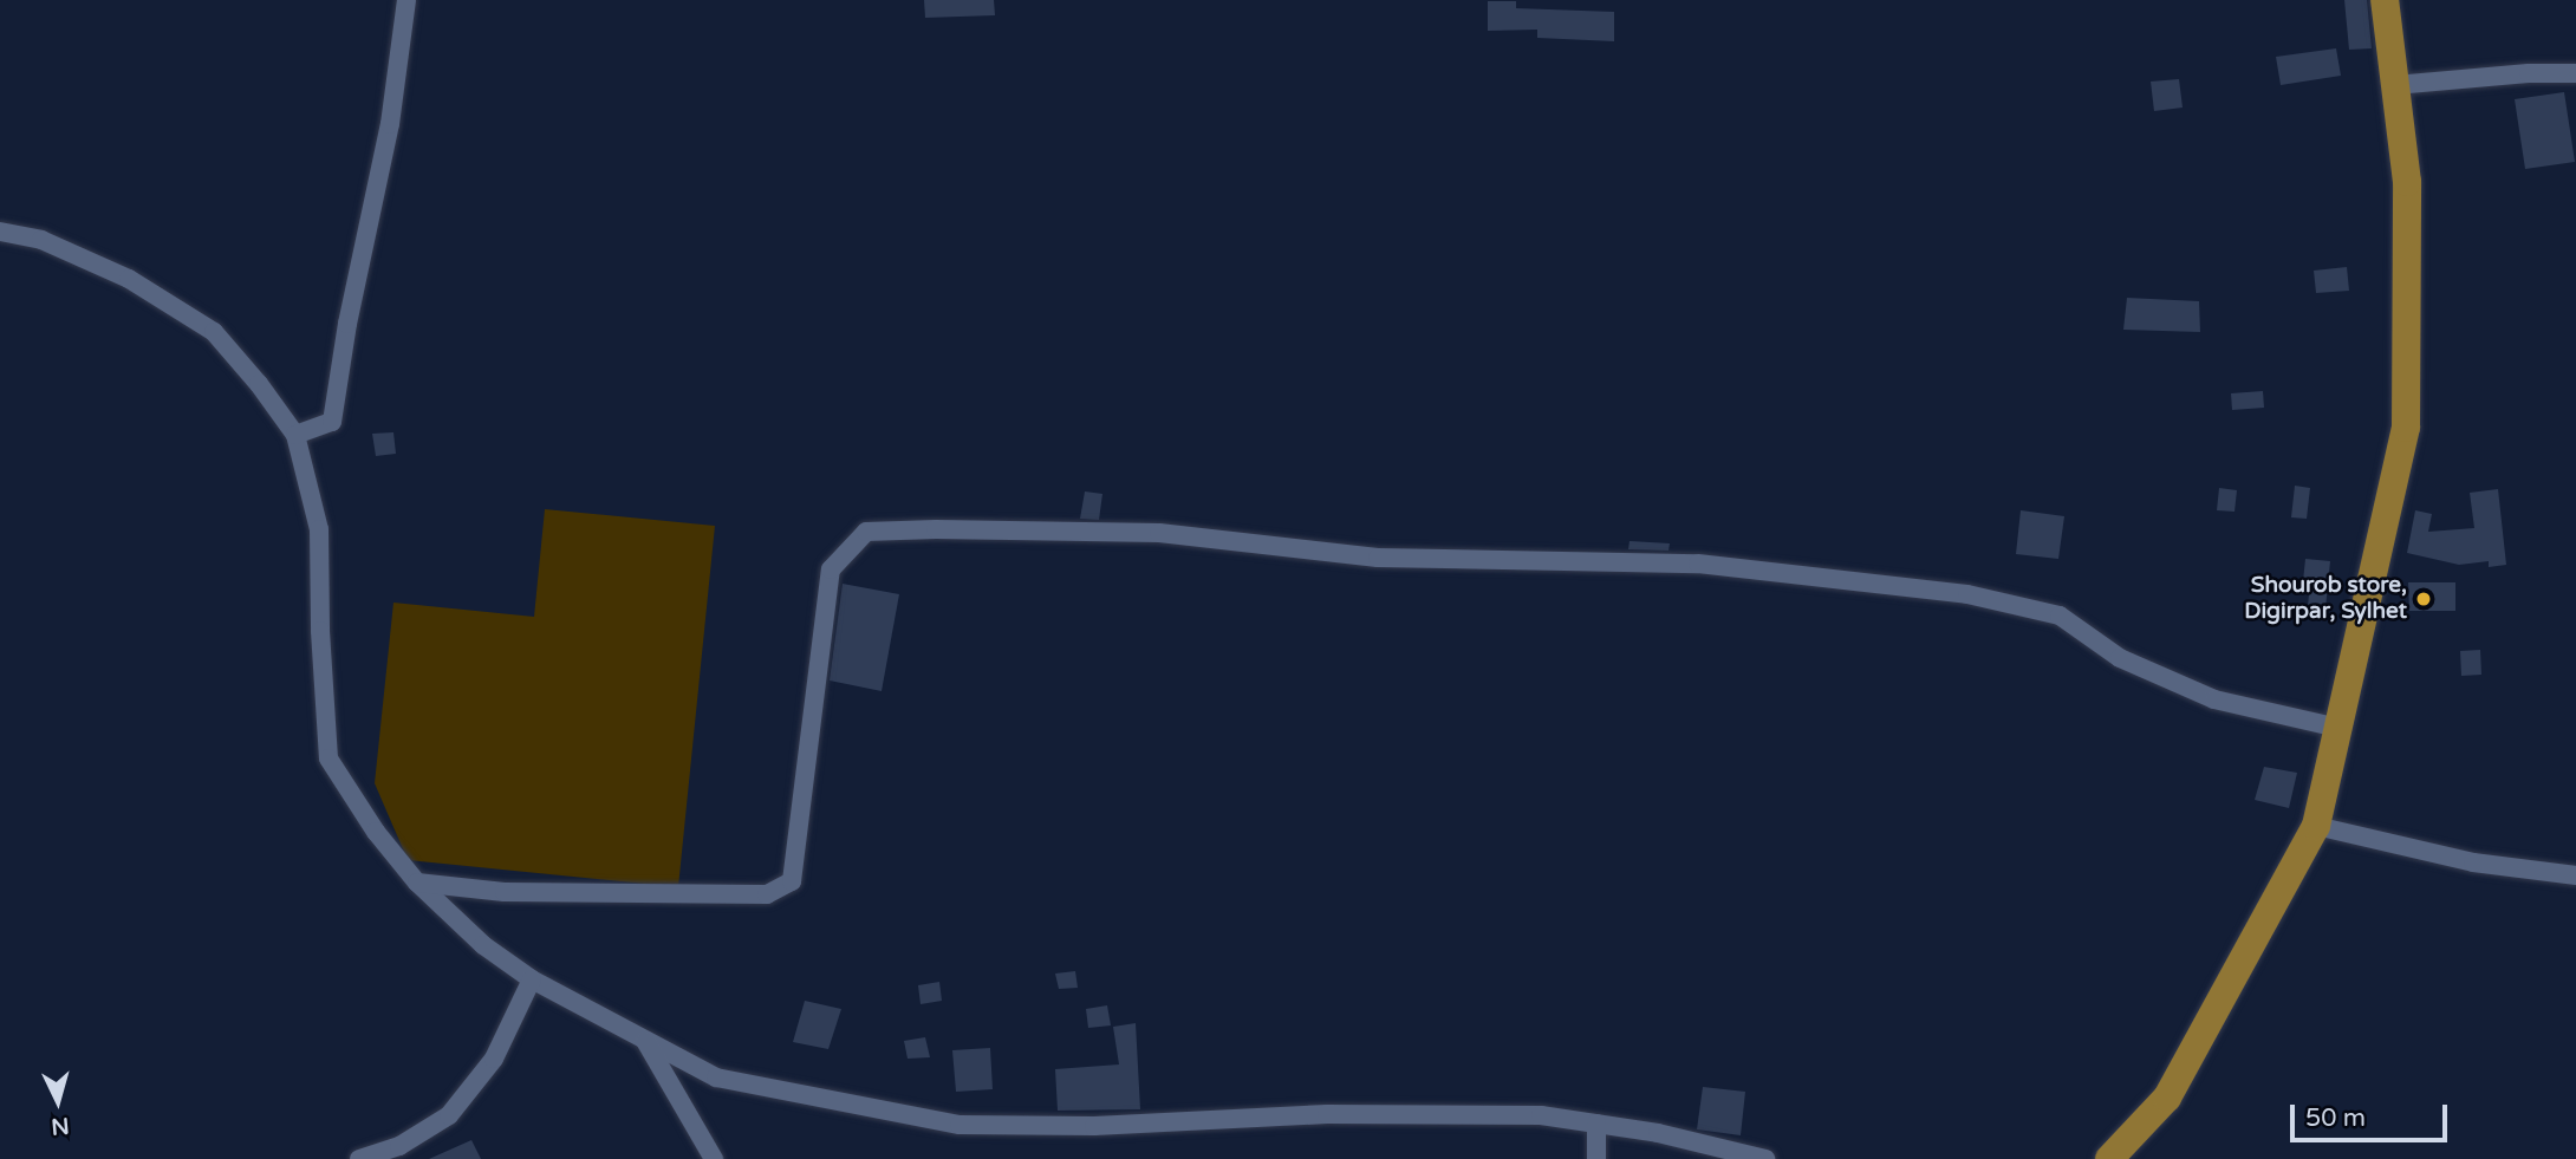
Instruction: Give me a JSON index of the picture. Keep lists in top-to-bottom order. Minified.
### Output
{"places":["Shourob store, Digirpar, Sylhet"],"scale_bar":"50 m","north":"bottom"}
